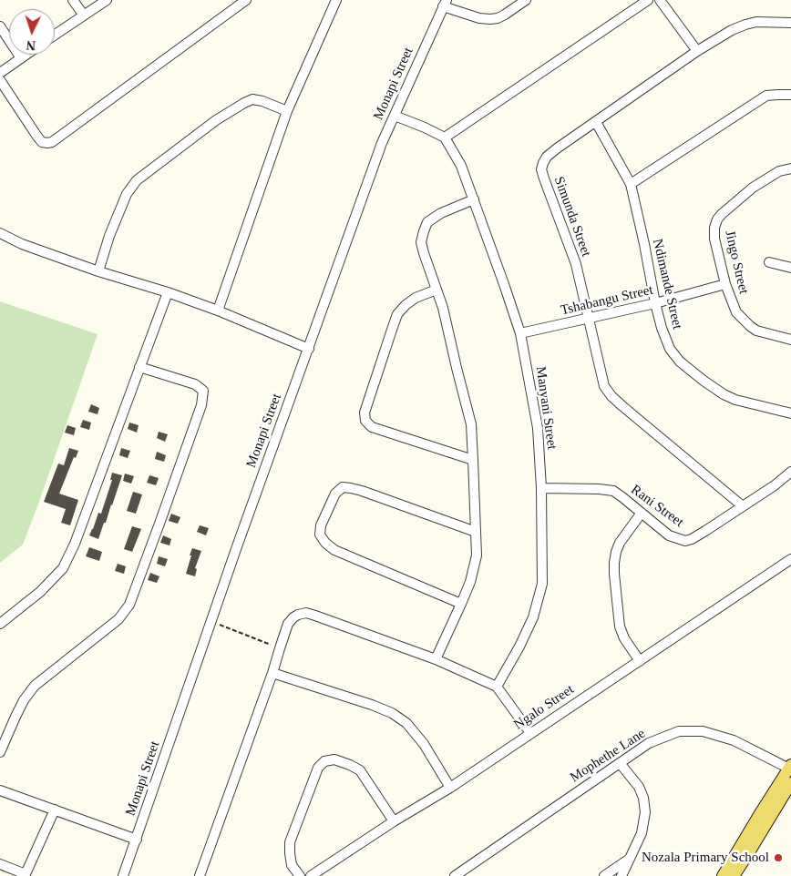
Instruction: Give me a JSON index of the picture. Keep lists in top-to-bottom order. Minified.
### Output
{"streets":{"street":["Monapi Street","Simunda Street","Jingo Street","Ndimande Street","Tshabangu Street","Manyani Street","Rani Street","Ngalo Street","Mophethe Lane"]},"crossings":[["Simunda Street","Ndimande Street"],["Simunda Street","Tshabangu Street"],["Simunda Street","Rani Street"],["Jingo Street","Tshabangu Street"],["Ndimande Street","Tshabangu Street"],["Tshabangu Street","Manyani Street"],["Manyani Street","Rani Street"]],"places":["Nozala Primary School"],"north":"bottom"}
